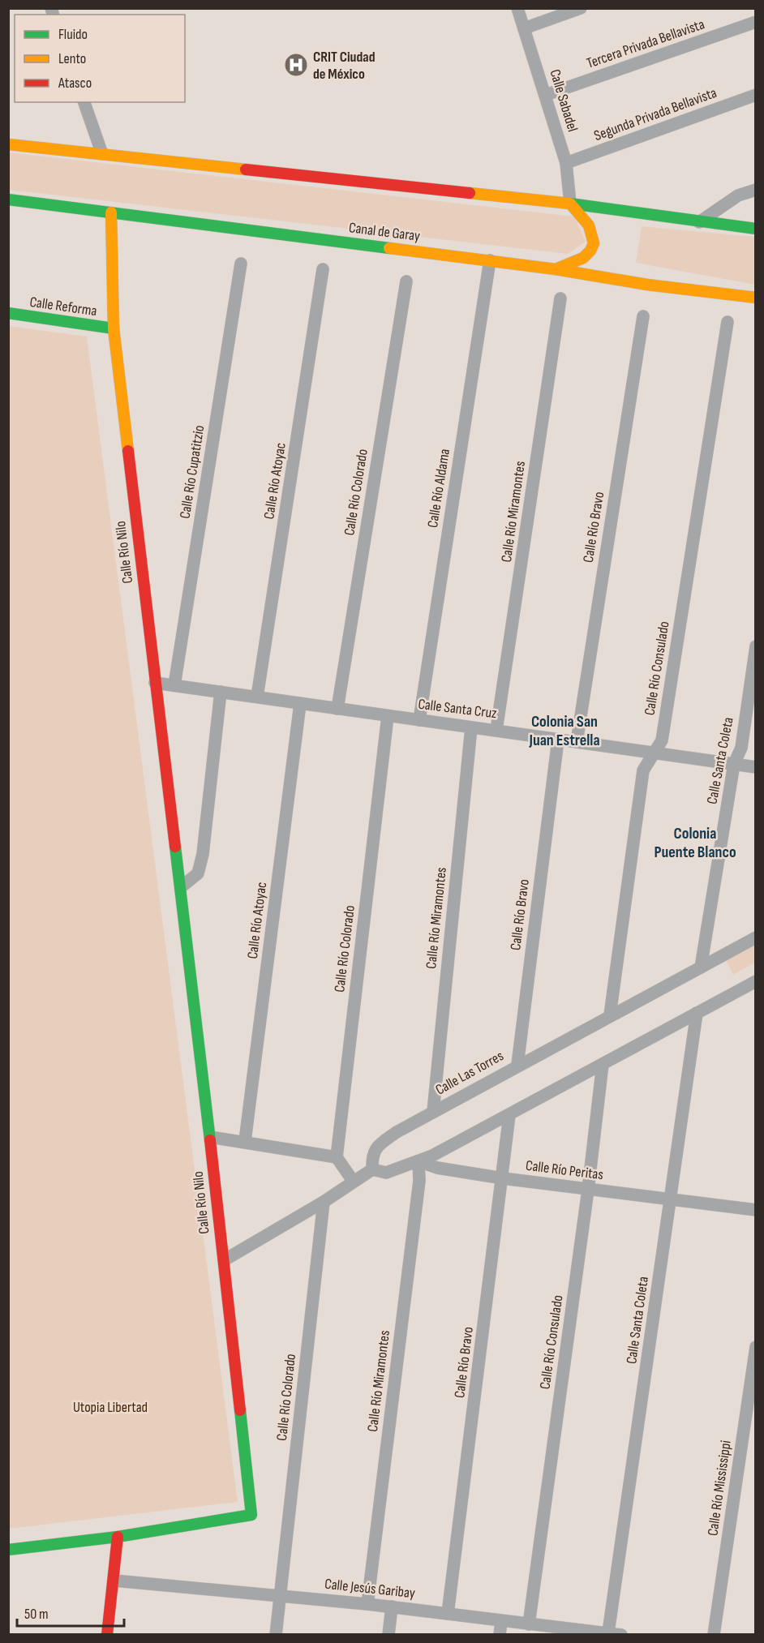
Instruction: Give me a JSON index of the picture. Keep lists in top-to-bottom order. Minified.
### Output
{"streets":{"main road":["Canal de Garay","Calle Reforma","Calle Río Nilo"],"street":["Tercera Privada Bellavista","Calle Sabadel","Segunda Privada Bellavista","Calle Río Cupatitzio","Calle Río Atoyac","Calle Río Aldama","Calle Río Colorado","Calle Río Miramontes","Calle Río Bravo","Calle Río Consulado","Calle Santa Cruz","Calle Santa Coleta","Calle Las Torres","Calle Río Peritas","Calle Río Mississippi","Calle Jesús Garibay"]},"crossings":[["Tercera Privada Bellavista","Calle Sabadel"],["Calle Sabadel","Segunda Privada Bellavista"],["Canal de Garay","Calle Río Aldama"],["Canal de Garay","Calle Río Nilo"],["Calle Reforma","Calle Río Nilo"],["Calle Río Cupatitzio","Calle Santa Cruz"],["Calle Río Atoyac","Calle Santa Cruz"],["Calle Río Aldama","Calle Santa Cruz"],["Calle Río Colorado","Calle Santa Cruz"],["Calle Río Colorado","Calle Jesús Garibay"],["Calle Río Miramontes","Calle Santa Cruz"],["Calle Río Miramontes","Calle Las Torres"],["Calle Río Miramontes","Calle Río Peritas"],["Calle Río Miramontes","Calle Jesús Garibay"],["Calle Río Bravo","Calle Santa Cruz"],["Calle Río Bravo","Calle Las Torres"],["Calle Río Bravo","Calle Río Peritas"],["Calle Río Bravo","Calle Jesús Garibay"],["Calle Río Nilo","Calle Santa Cruz"],["Calle Río Consulado","Calle Santa Cruz"],["Calle Río Consulado","Calle Las Torres"],["Calle Río Consulado","Calle Río Peritas"],["Calle Río Consulado","Calle Jesús Garibay"],["Calle Santa Cruz","Calle Santa Coleta"],["Calle Santa Coleta","Calle Las Torres"],["Calle Santa Coleta","Calle Río Peritas"],["Calle Santa Coleta","Calle Jesús Garibay"]],"districts":["Colonia San Juan Estrella","Colonia Puente Blanco"],"parks":["Utopia Libertad"],"places":{"hospital":["CRIT Ciudad de México"]},"legend":["Fluido","Lento","Atasco"],"scale_bar":"50 m"}
